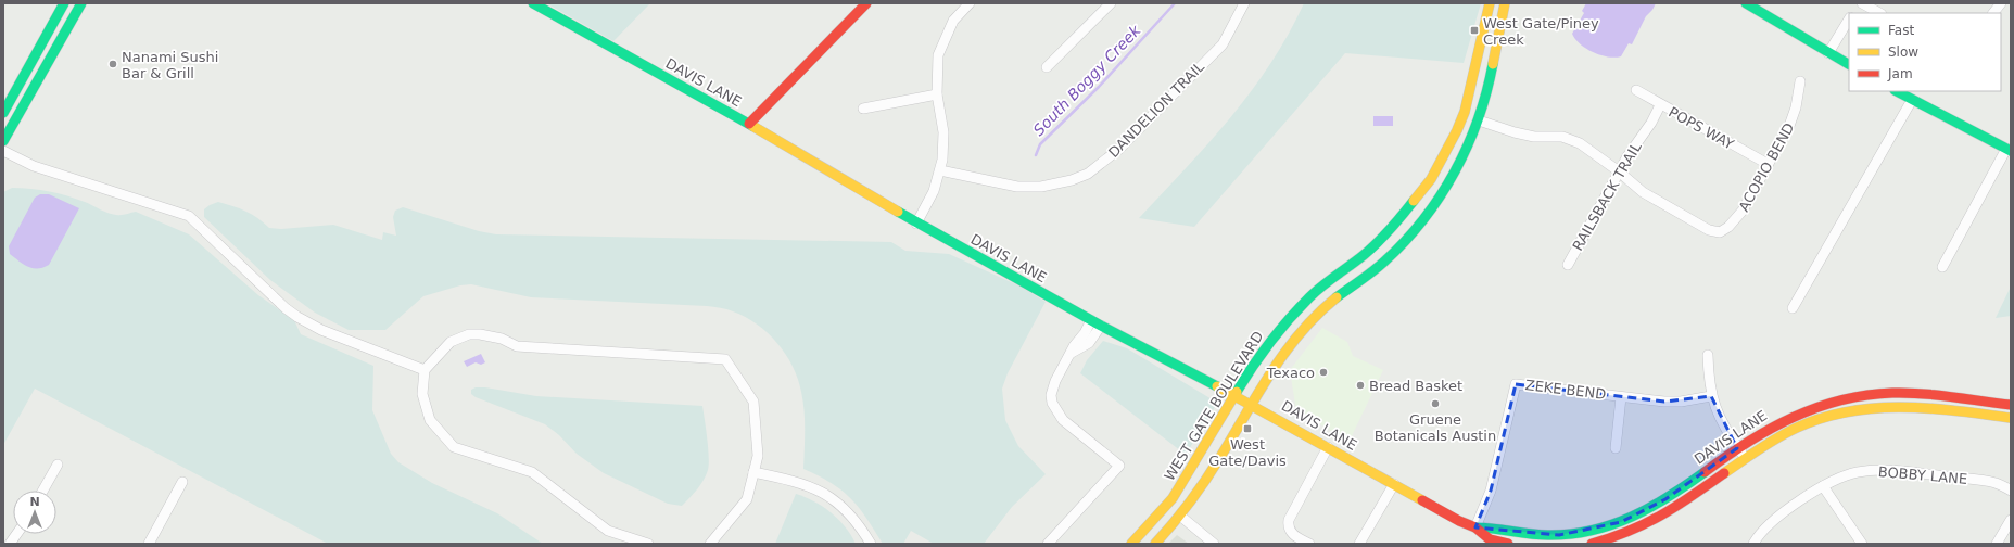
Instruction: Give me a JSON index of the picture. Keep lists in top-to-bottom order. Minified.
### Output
{"streets":{"street":["DAVIS LANE","DANDELION TRAIL","POPS WAY","ACOPIO BEND","RAILSBACK TRAIL","ZEKE BEND","WEST GATE BOULEVARD","BOBBY LANE"]},"crossings":[["DAVIS LANE","ZEKE BEND"],["DAVIS LANE","WEST GATE BOULEVARD"],["POPS WAY","ACOPIO BEND"],["POPS WAY","RAILSBACK TRAIL"],["ACOPIO BEND","RAILSBACK TRAIL"]],"water":["South Boggy Creek"],"places":{"transit":["West Gate/Piney Creek","West Gate/Davis"],"other":["Nanami Sushi Bar & Grill","Texaco","Bread Basket","Gruene Botanicals Austin"]},"legend":["Fast","Slow","Jam"],"north":"top"}
